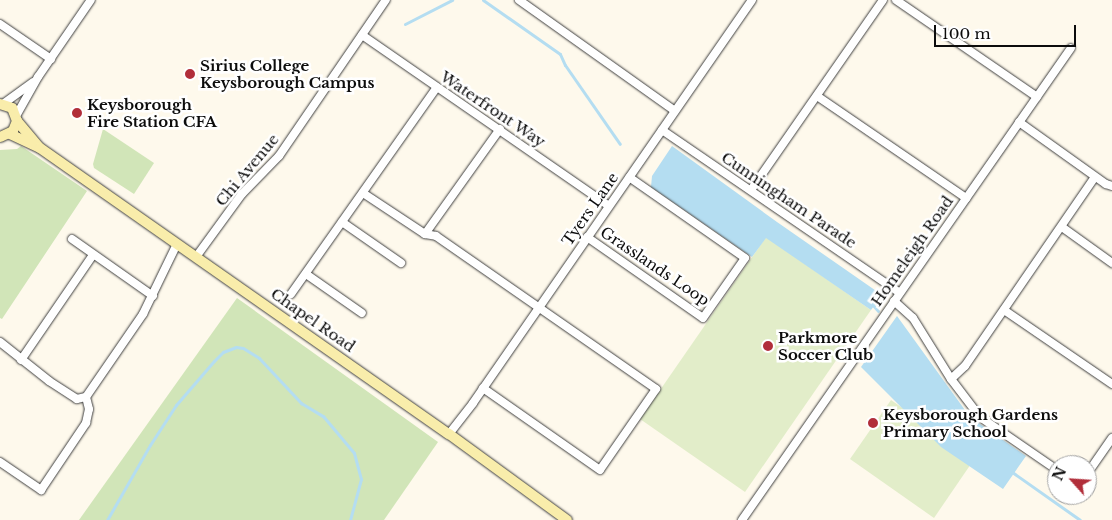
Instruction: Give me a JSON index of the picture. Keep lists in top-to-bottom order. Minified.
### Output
{"streets":{"main road":["Chapel Road"],"street":["Waterfront Way","Chi Avenue","Cunningham Parade","Tyers Lane","Homeleigh Road","Grasslands Loop"]},"crossings":[["Waterfront Way","Chi Avenue"],["Waterfront Way","Tyers Lane"],["Chi Avenue","Chapel Road"],["Cunningham Parade","Tyers Lane"],["Cunningham Parade","Homeleigh Road"],["Tyers Lane","Grasslands Loop"],["Tyers Lane","Chapel Road"]],"places":["Sirius College Keysborough Campus","Keysborough Fire Station CFA","Parkmore Soccer Club","Keysborough Gardens Primary School"],"scale_bar":"100 m","north":"top left"}
